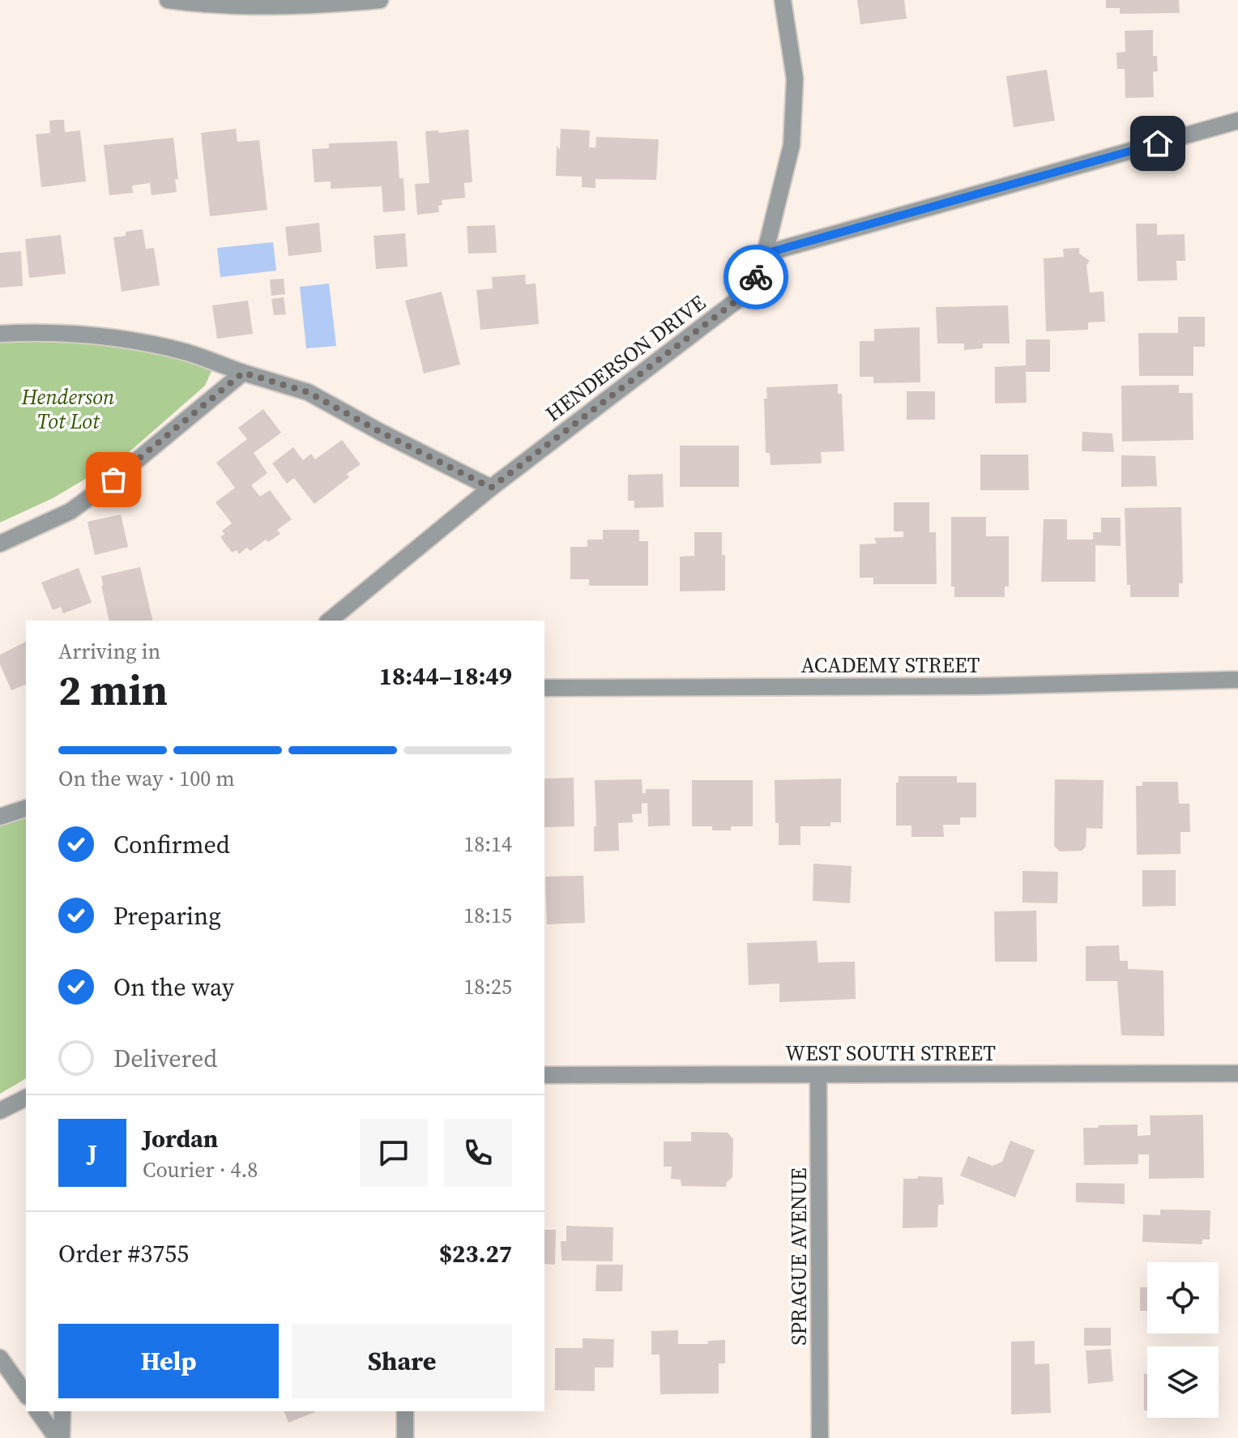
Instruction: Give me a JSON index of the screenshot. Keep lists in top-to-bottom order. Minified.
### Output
{"streets":{"street":["HENDERSON DRIVE","ACADEMY STREET","WEST SOUTH STREET","SPRAGUE AVENUE"]},"crossings":[["WEST SOUTH STREET","SPRAGUE AVENUE"]],"parks":["Henderson Tot Lot"],"page":{"heading":["2 min","Arriving in","18:44–18:49"],"panel":["Jordan","Courier · 4.8","Order #3755","$23.27"],"bar":"On the way · 100 m","list":[["Confirmed","18:14"],["Preparing","18:15"],["On the way","18:25"],"Delivered"],"round":"J","buttons":["Help","Share"]}}
